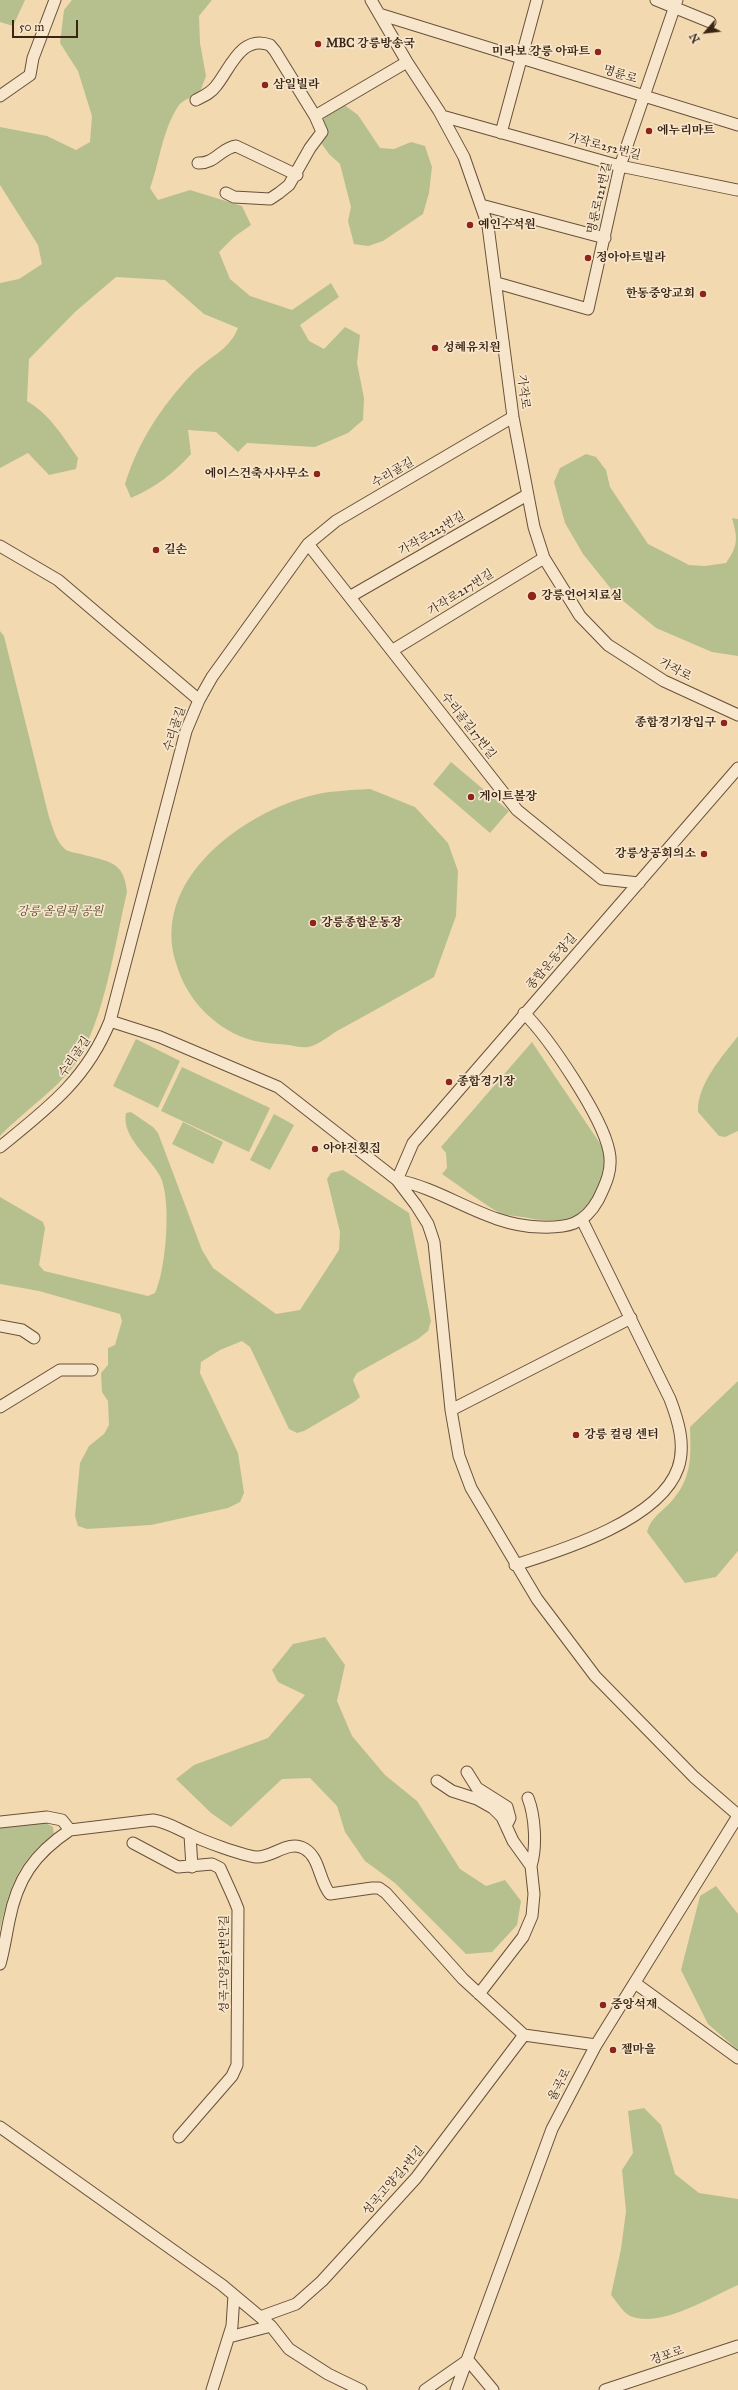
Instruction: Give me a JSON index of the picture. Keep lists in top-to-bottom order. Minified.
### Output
{"streets":{"street":["명륜로","가작로252번길","명륜로121번길","가작로","수리골길","가작로223번길","가작로217번길","수리골길17번길","종합운동장길","성곡고양길5번안길","율곡로","성곡고양길5번길","경포로"]},"crossings":[["명륜로","명륜로121번길"],["명륜로","가작로"],["가작로252번길","명륜로121번길"],["가작로252번길","가작로"],["명륜로121번길","가작로"],["가작로","수리골길"],["가작로","가작로223번길"],["가작로","가작로217번길"],["수리골길","수리골길17번길"],["가작로223번길","수리골길17번길"],["가작로217번길","수리골길17번길"],["수리골길17번길","종합운동장길"]],"parks":["강릉 올림픽 공원"],"places":["MBC 강릉방송국","미라보 강릉 아파트","삼일빌라","에누리마트","예인수석원","정아아트빌라","한동중앙교회","성혜유치원","에이스건축사사무소","길손","강릉언어치료실","종합경기장입구","게이트볼장","강릉상공회의소","강릉종합운동장","종합경기장","아야진횟집","강릉 컬링 센터","중앙석재","젤마을"],"scale_bar":"50 m","north":"bottom left"}
